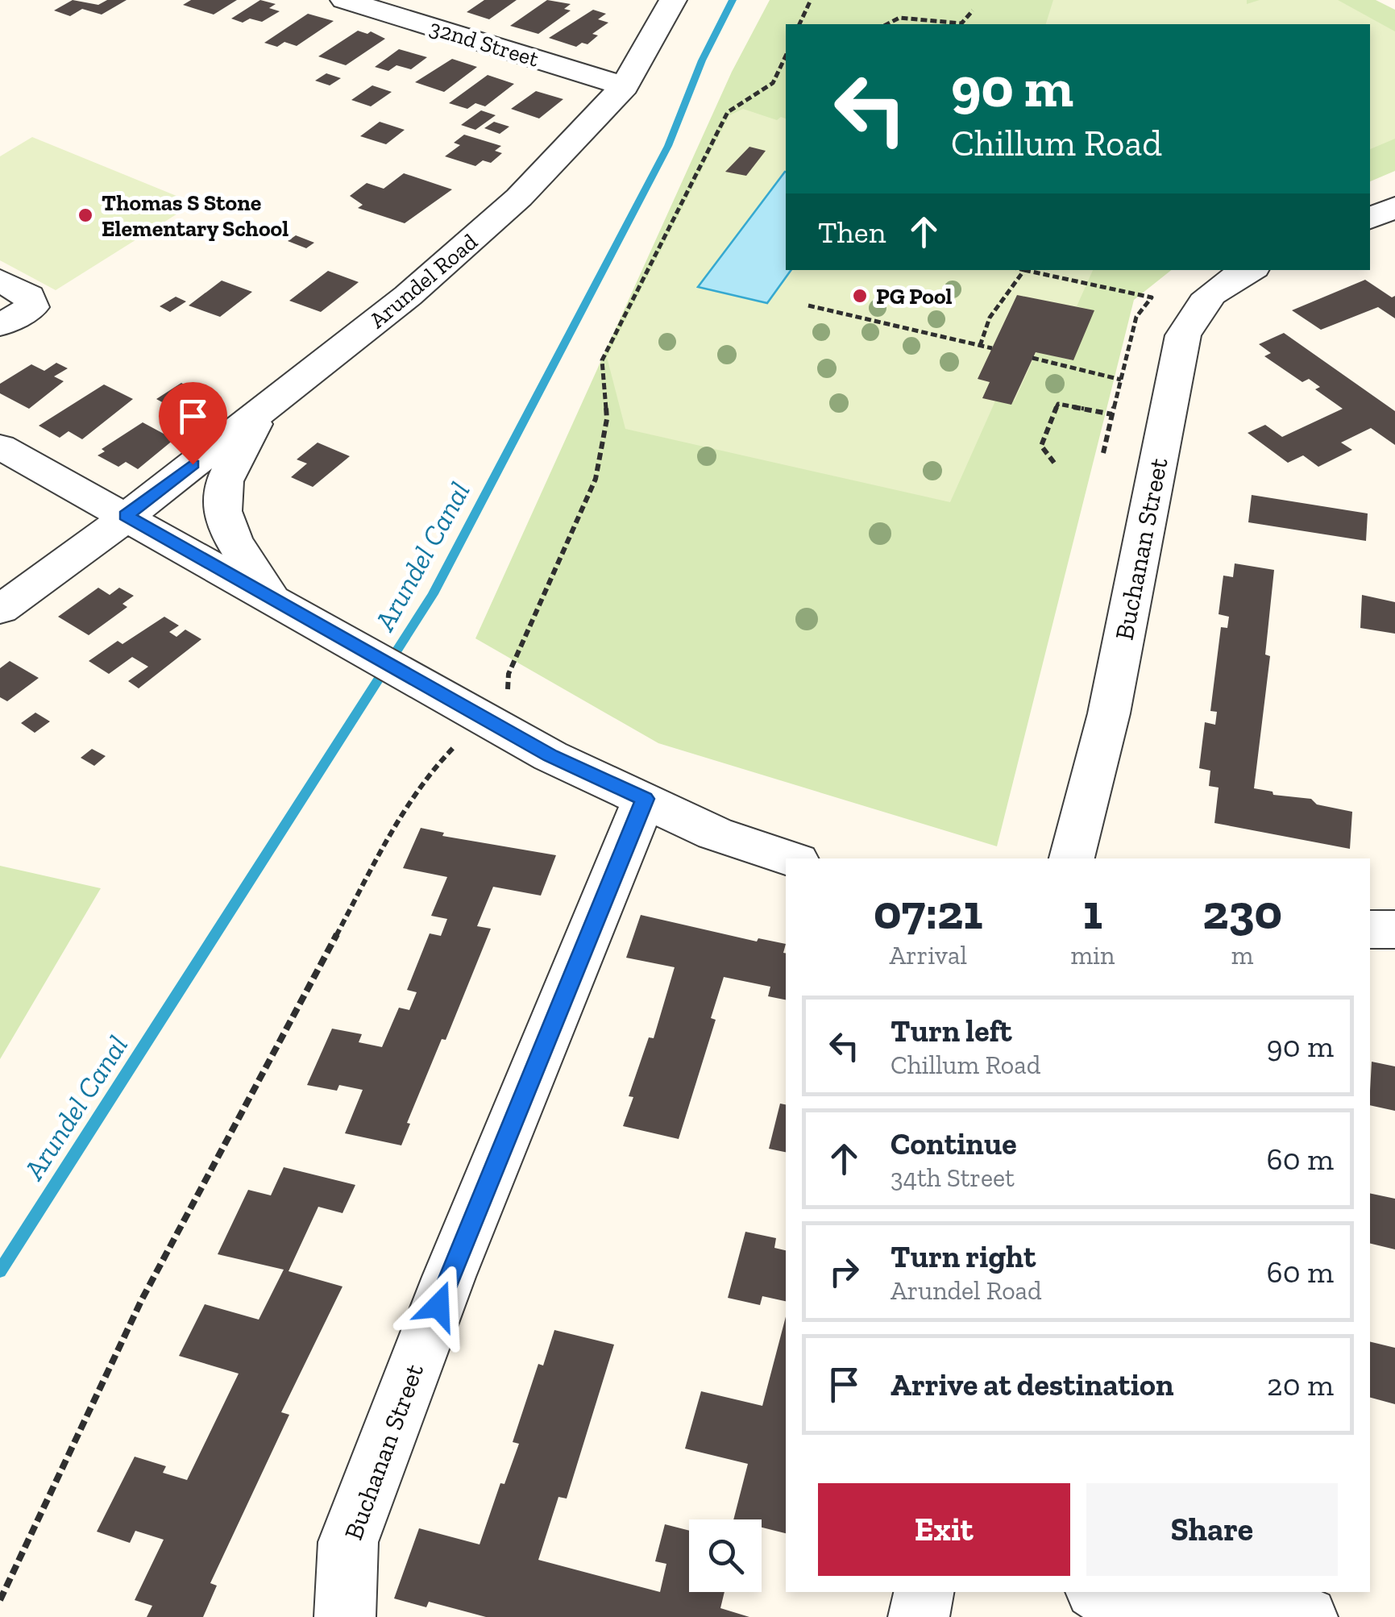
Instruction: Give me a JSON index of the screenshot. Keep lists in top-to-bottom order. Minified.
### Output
{"streets":{"street":["32nd Street","Arundel Road","Buchanan Street"]},"crossings":[["32nd Street","Arundel Road"]],"water":["Arundel Canal"],"places":["Thomas S Stone Elementary School","PG Pool"],"page":{"turn":["90 m","Chillum Road"],"then":"Then","eta":["07:21","Arrival","1","min","230","m"],"list":[{"name":"Turn left","note":"Chillum Road","value":"90 m"},{"name":"Continue","note":"34th Street","value":"60 m"},{"name":"Turn right","note":"Arundel Road","value":"60 m"},{"name":"Arrive at destination","value":"20 m"}],"buttons":["Exit","Share"]}}
